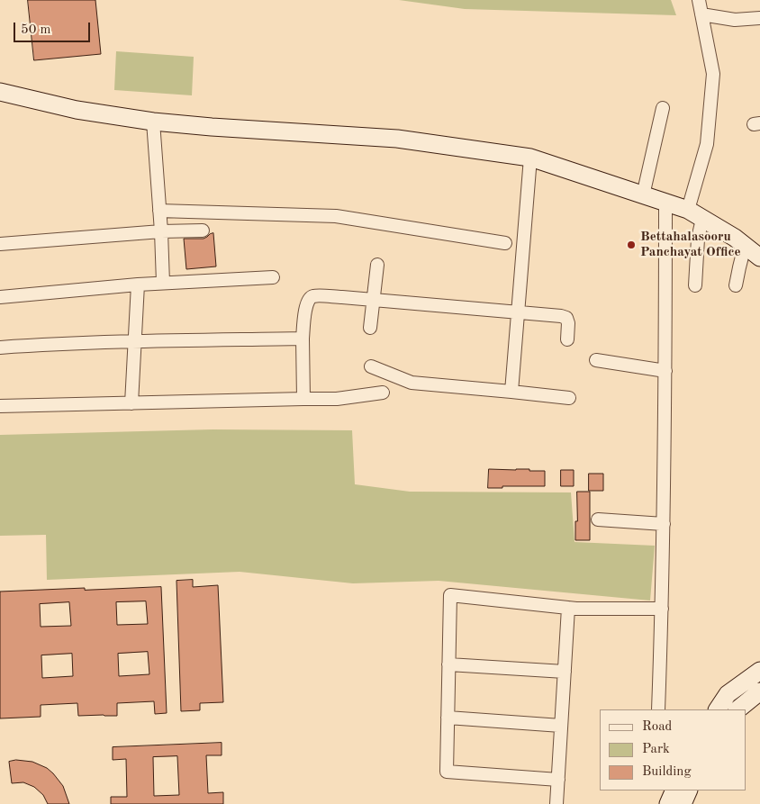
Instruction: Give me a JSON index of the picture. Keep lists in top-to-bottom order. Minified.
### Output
{"places":["Bettahalasooru Panchayat Office"],"legend":["Road","Park","Building"],"scale_bar":"50 m"}
